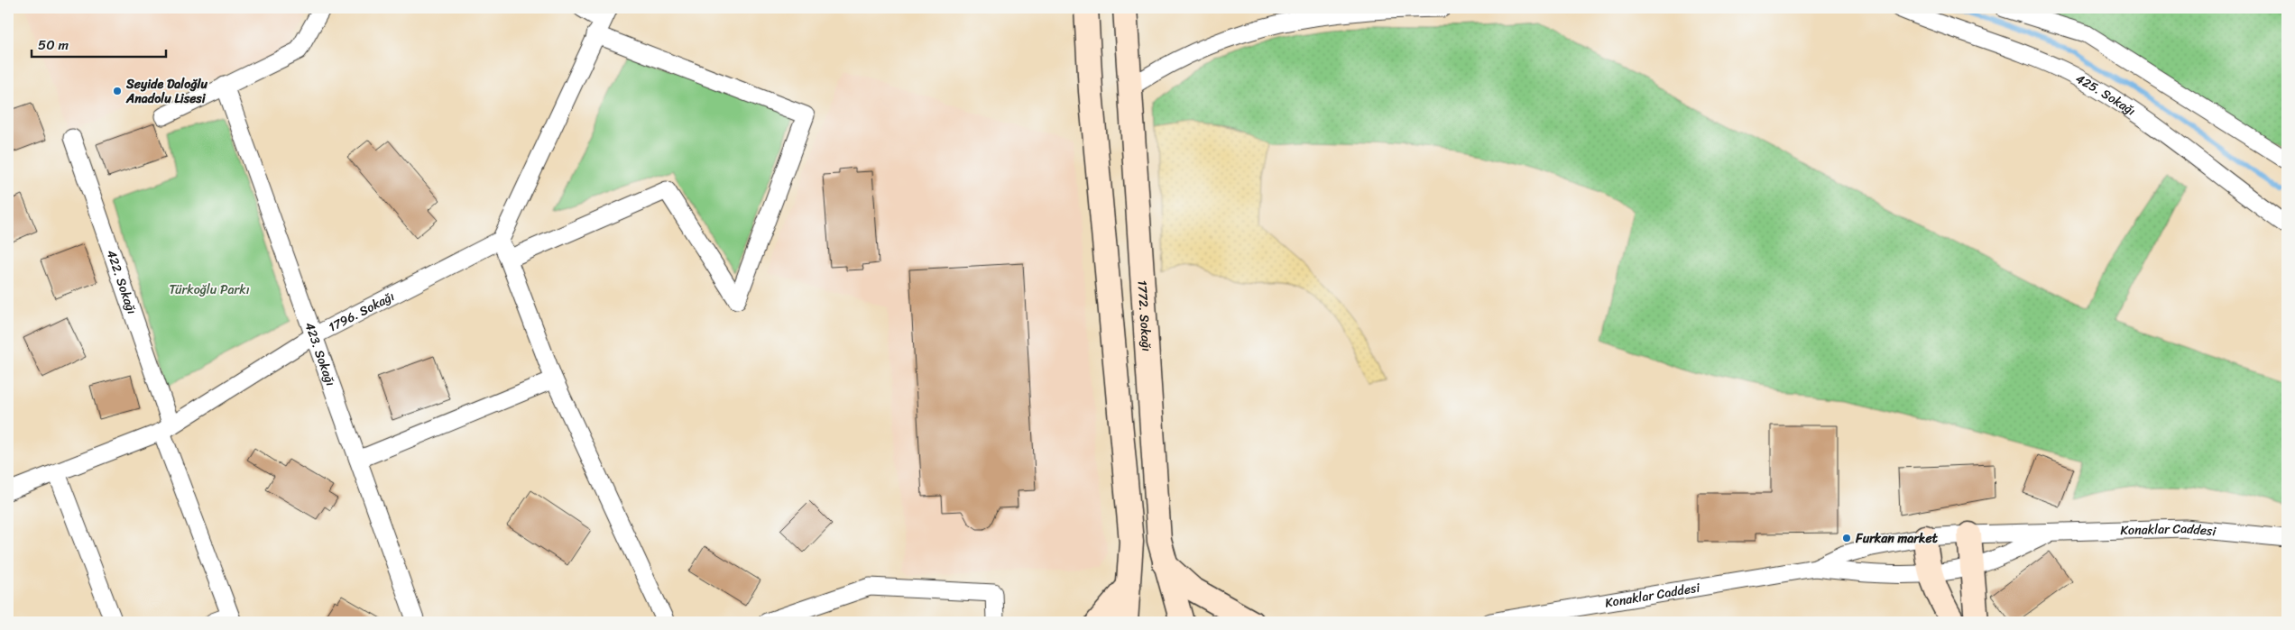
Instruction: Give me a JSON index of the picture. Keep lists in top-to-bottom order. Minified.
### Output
{"streets":{"street":["425. Sokağı","422. Sokağı","1796. Sokağı","1772. Sokağı","423. Sokağı","Konaklar Caddesi"]},"crossings":[["422. Sokağı","1796. Sokağı"],["1796. Sokağı","423. Sokağı"]],"parks":["Türkoğlu Parkı"],"places":["Seyide Daloğlu Anadolu Lisesi","Furkan market"],"scale_bar":"50 m"}
